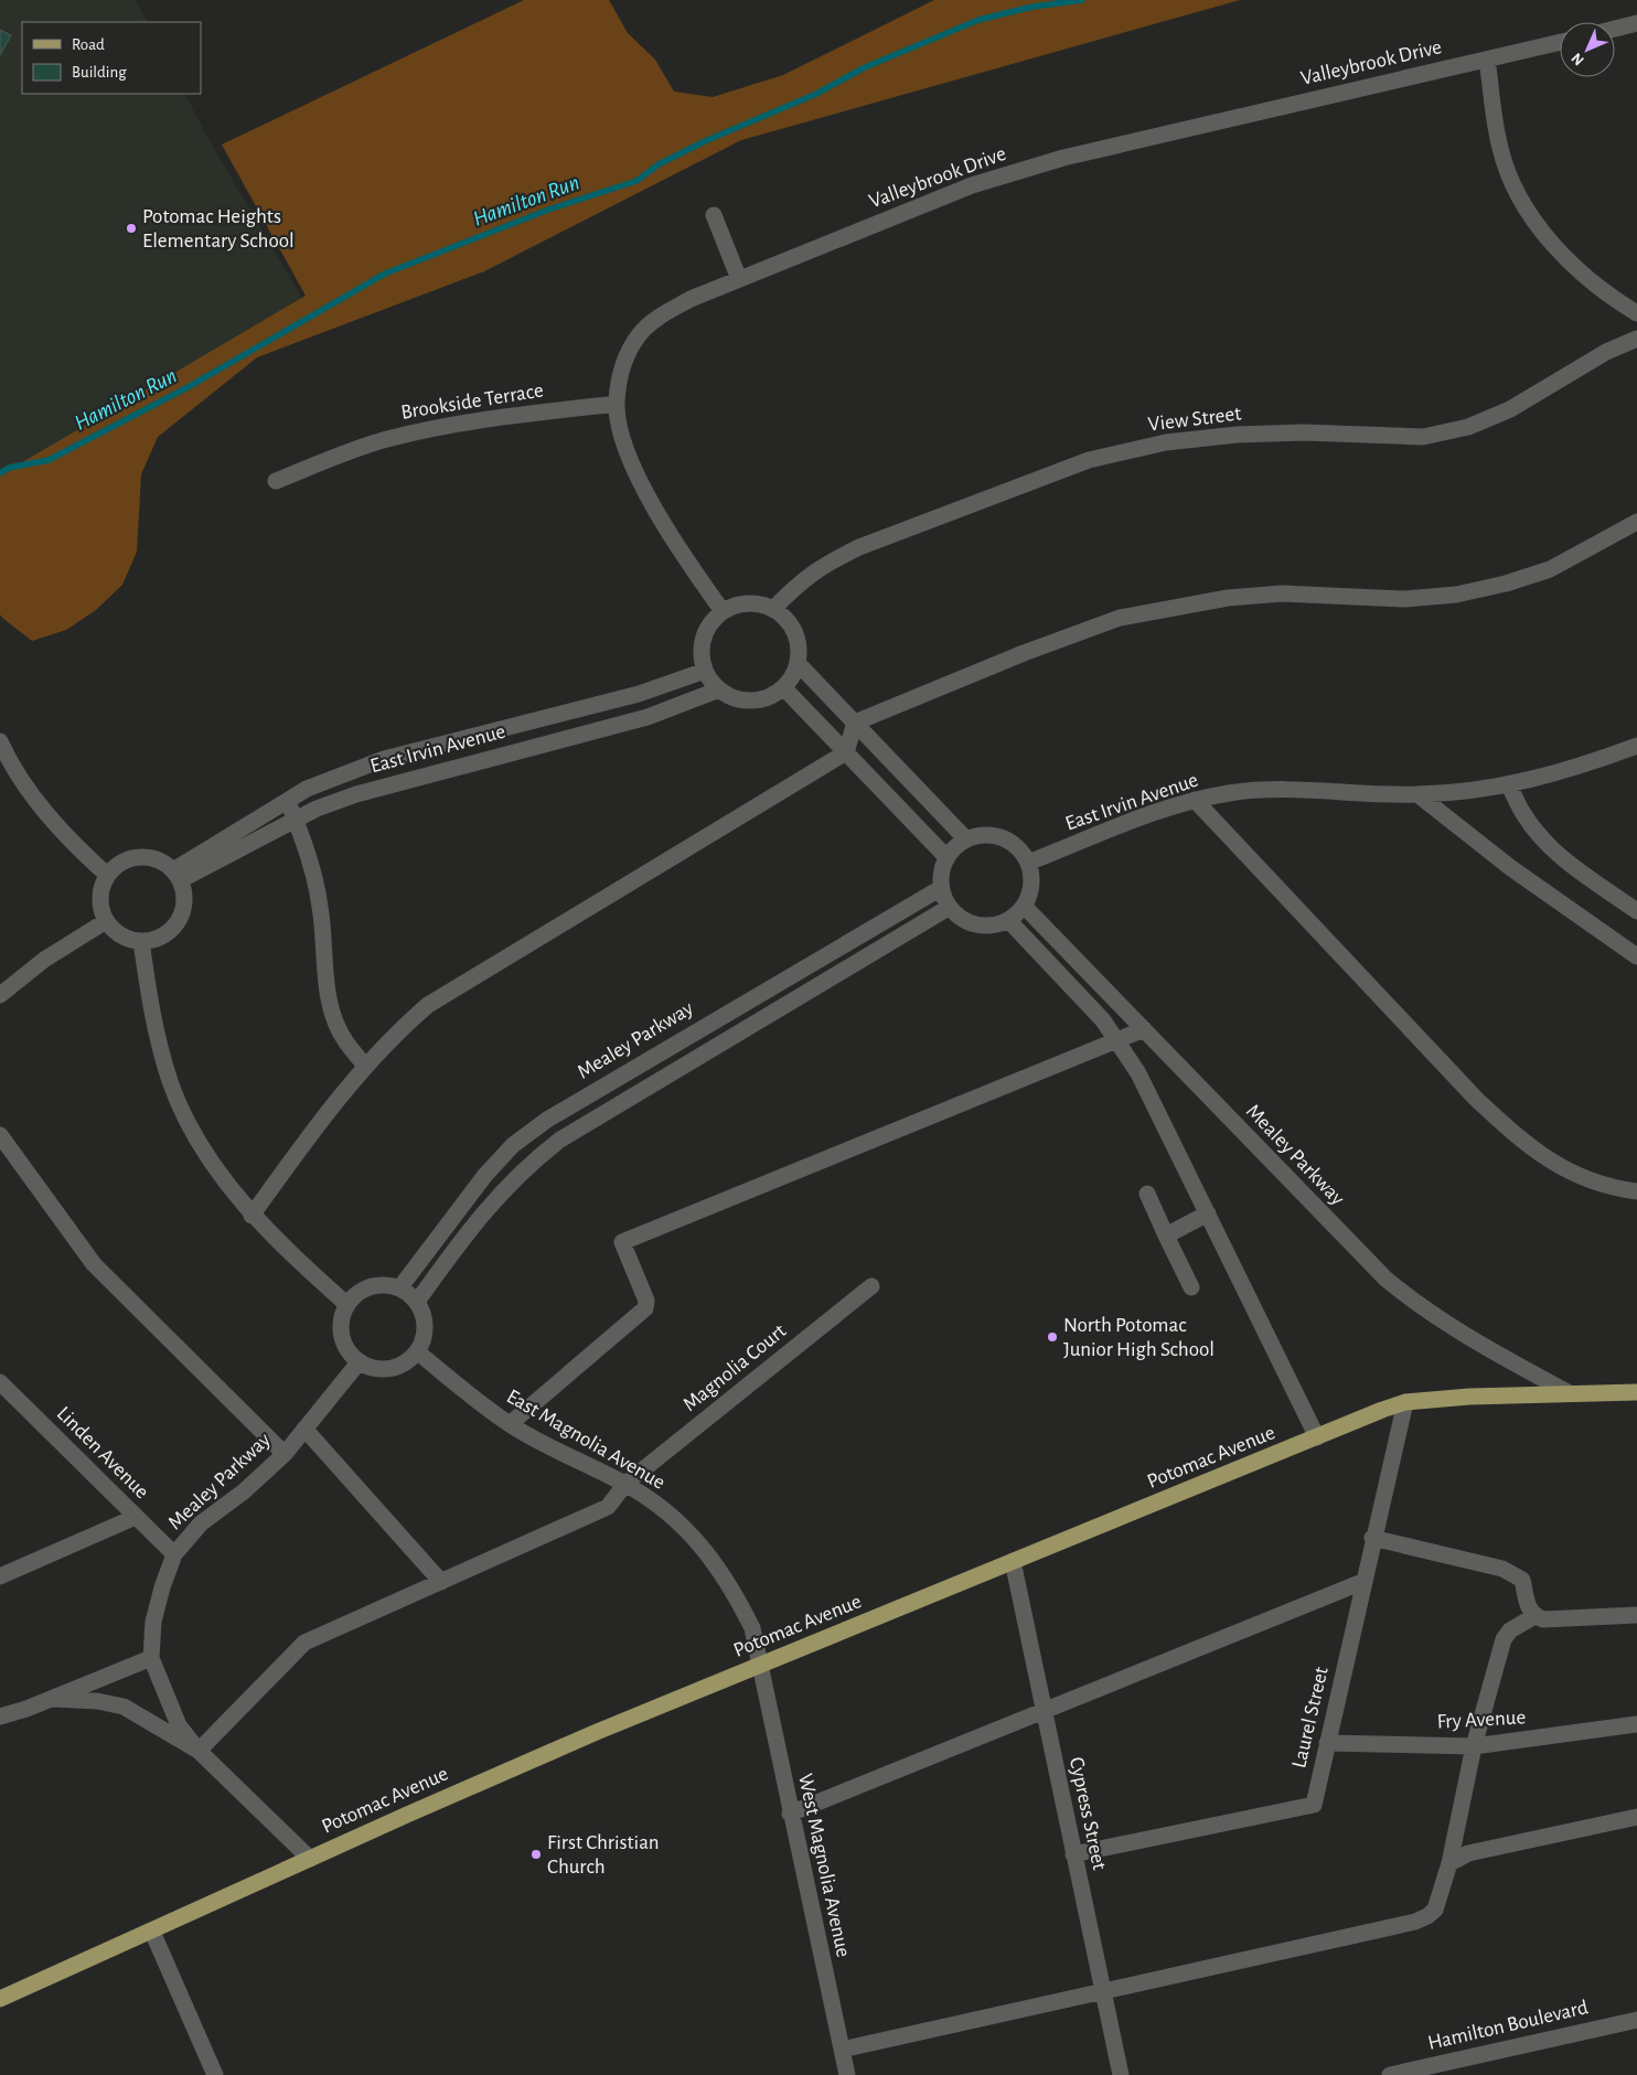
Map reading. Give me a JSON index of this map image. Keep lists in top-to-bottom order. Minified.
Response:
{"streets":{"main road":["Potomac Avenue"],"street":["Valleybrook Drive","Brookside Terrace","View Street","East Irvin Avenue","Mealey Parkway","Magnolia Court","East Magnolia Avenue","Linden Avenue","Laurel Street","Fry Avenue","Cypress Street","West Magnolia Avenue","Hamilton Boulevard"]},"crossings":[["Valleybrook Drive","Brookside Terrace"],["Valleybrook Drive","View Street"],["Valleybrook Drive","East Irvin Avenue"],["View Street","East Irvin Avenue"],["East Irvin Avenue","Mealey Parkway"],["Mealey Parkway","Magnolia Court"],["Mealey Parkway","East Magnolia Avenue"],["Mealey Parkway","Linden Avenue"],["Mealey Parkway","Potomac Avenue"],["Magnolia Court","East Magnolia Avenue"],["East Magnolia Avenue","Potomac Avenue"],["East Magnolia Avenue","West Magnolia Avenue"],["Potomac Avenue","Laurel Street"],["Potomac Avenue","Cypress Street"],["Potomac Avenue","West Magnolia Avenue"],["Laurel Street","Fry Avenue"],["Laurel Street","Cypress Street"]],"water":["Hamilton Run"],"places":["Potomac Heights Elementary School","North Potomac Junior High School","First Christian Church"],"legend":["Road","Building"],"north":"bottom left"}
